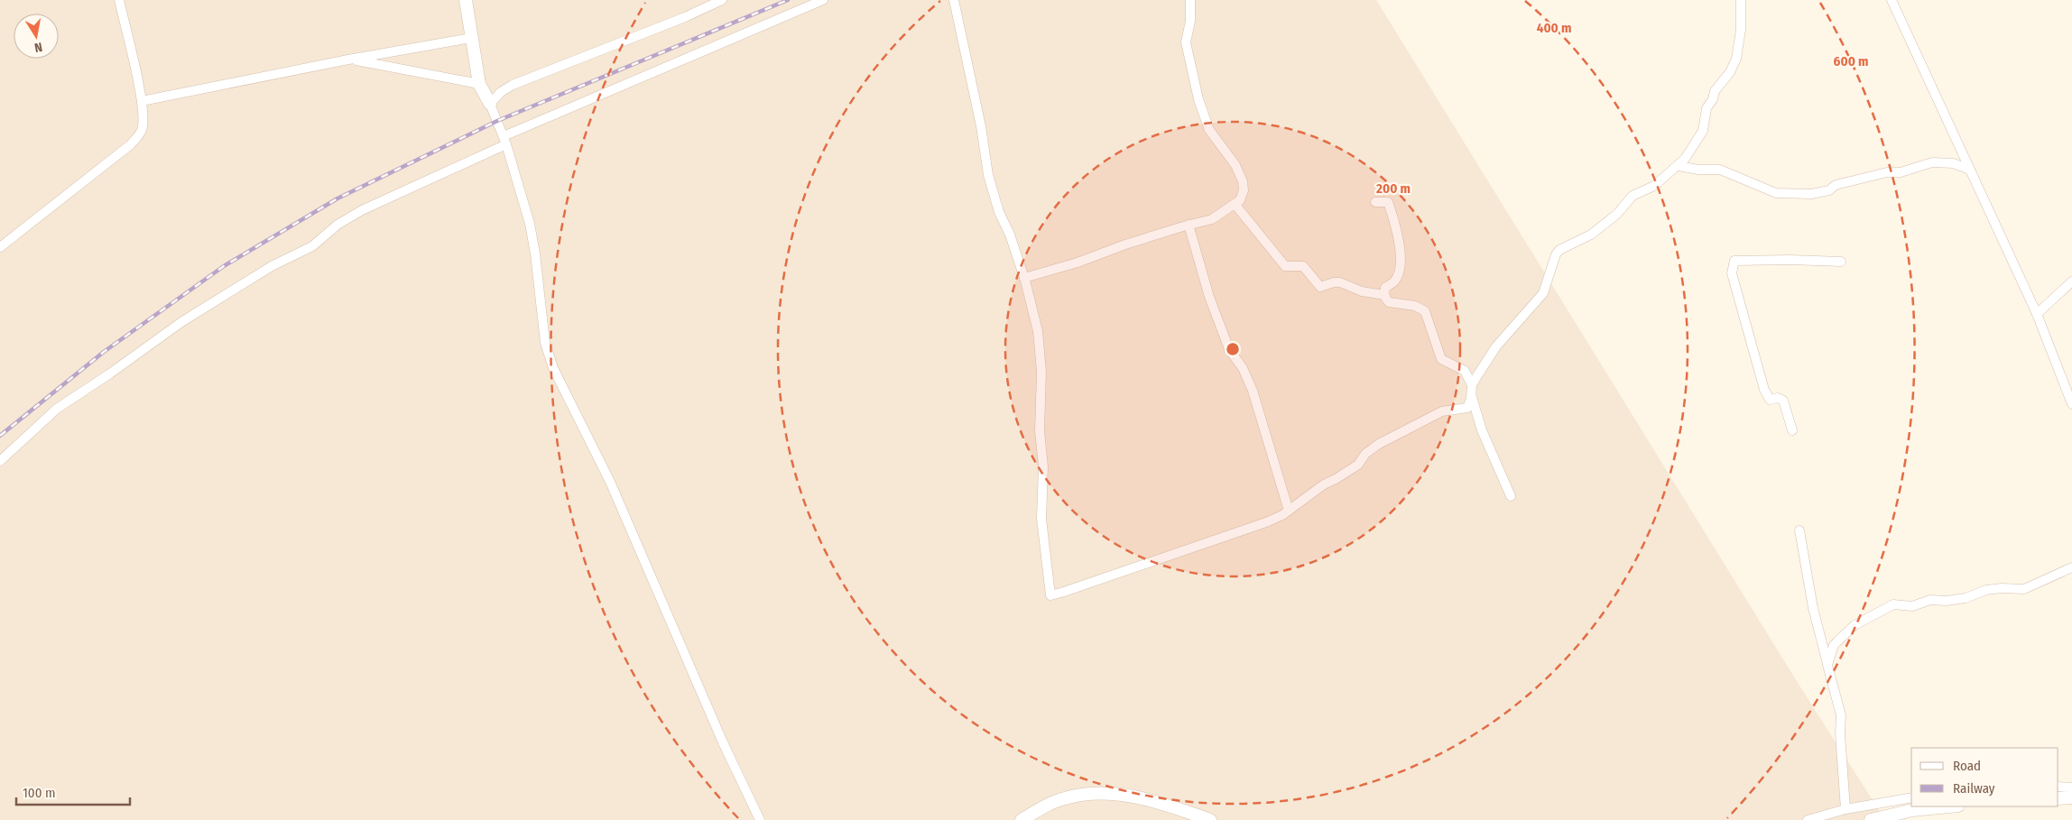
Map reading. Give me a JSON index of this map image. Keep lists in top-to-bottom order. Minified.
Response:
{"legend":["Road","Railway"],"scale_bar":"100 m","north":"bottom","rings":["400 m","600 m","200 m"]}
